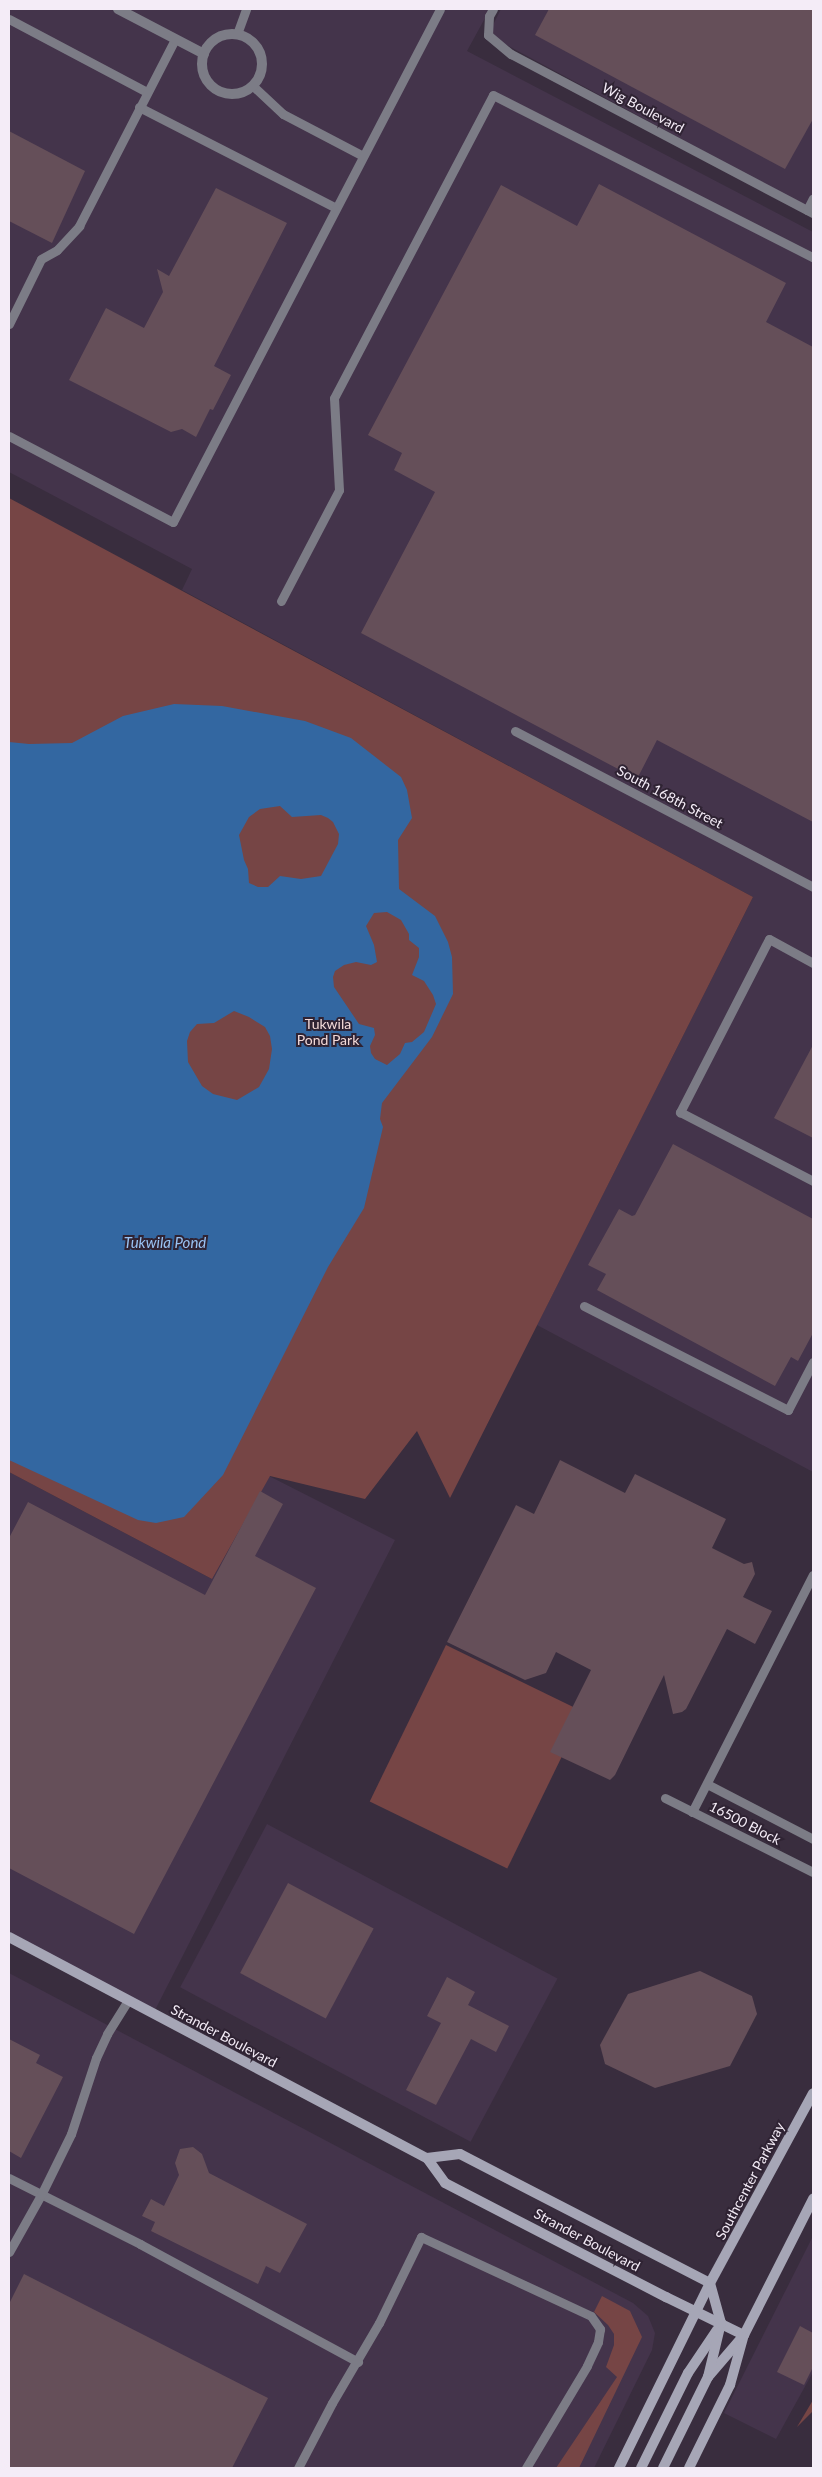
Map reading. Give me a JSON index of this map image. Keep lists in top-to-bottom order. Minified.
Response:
{"streets":{"main road":["Strander Boulevard","Southcenter Parkway"],"lane":["Wig Boulevard","South 168th Street","16500 Block"]},"crossings":[["Strander Boulevard","Southcenter Parkway"]],"water":["Tukwila Pond"],"parks":["Tukwila Pond Park"]}
